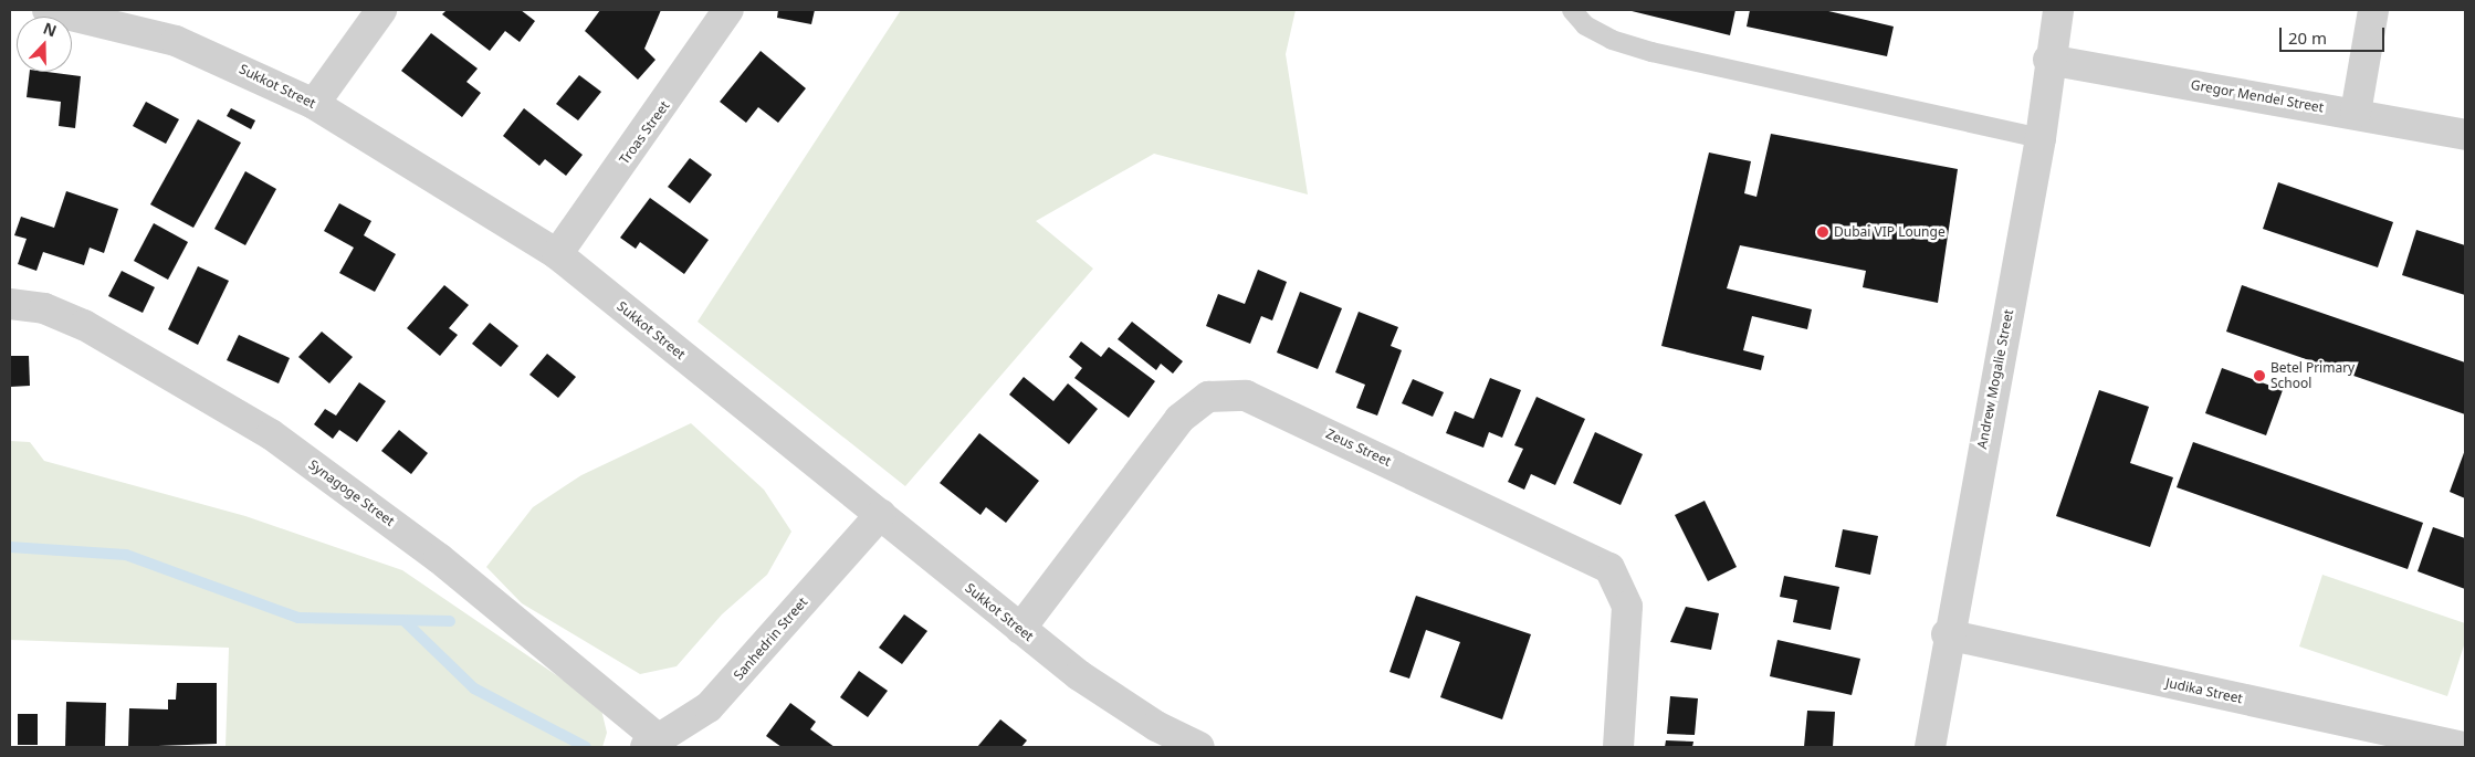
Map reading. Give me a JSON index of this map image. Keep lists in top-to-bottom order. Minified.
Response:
{"streets":{"street":["Sukkot Street","Gregor Mendel Street","Troas Street","Andrew Mogalie Street","Zeus Street","Synagoge Street","Sanhedrin Street","Judika Street"]},"crossings":[["Sukkot Street","Troas Street"],["Sukkot Street","Zeus Street"],["Sukkot Street","Sanhedrin Street"],["Gregor Mendel Street","Andrew Mogalie Street"],["Andrew Mogalie Street","Judika Street"],["Synagoge Street","Sanhedrin Street"]],"places":["Dubai VIP Lounge","Betel Primary School"],"scale_bar":"20 m","north":"top"}
